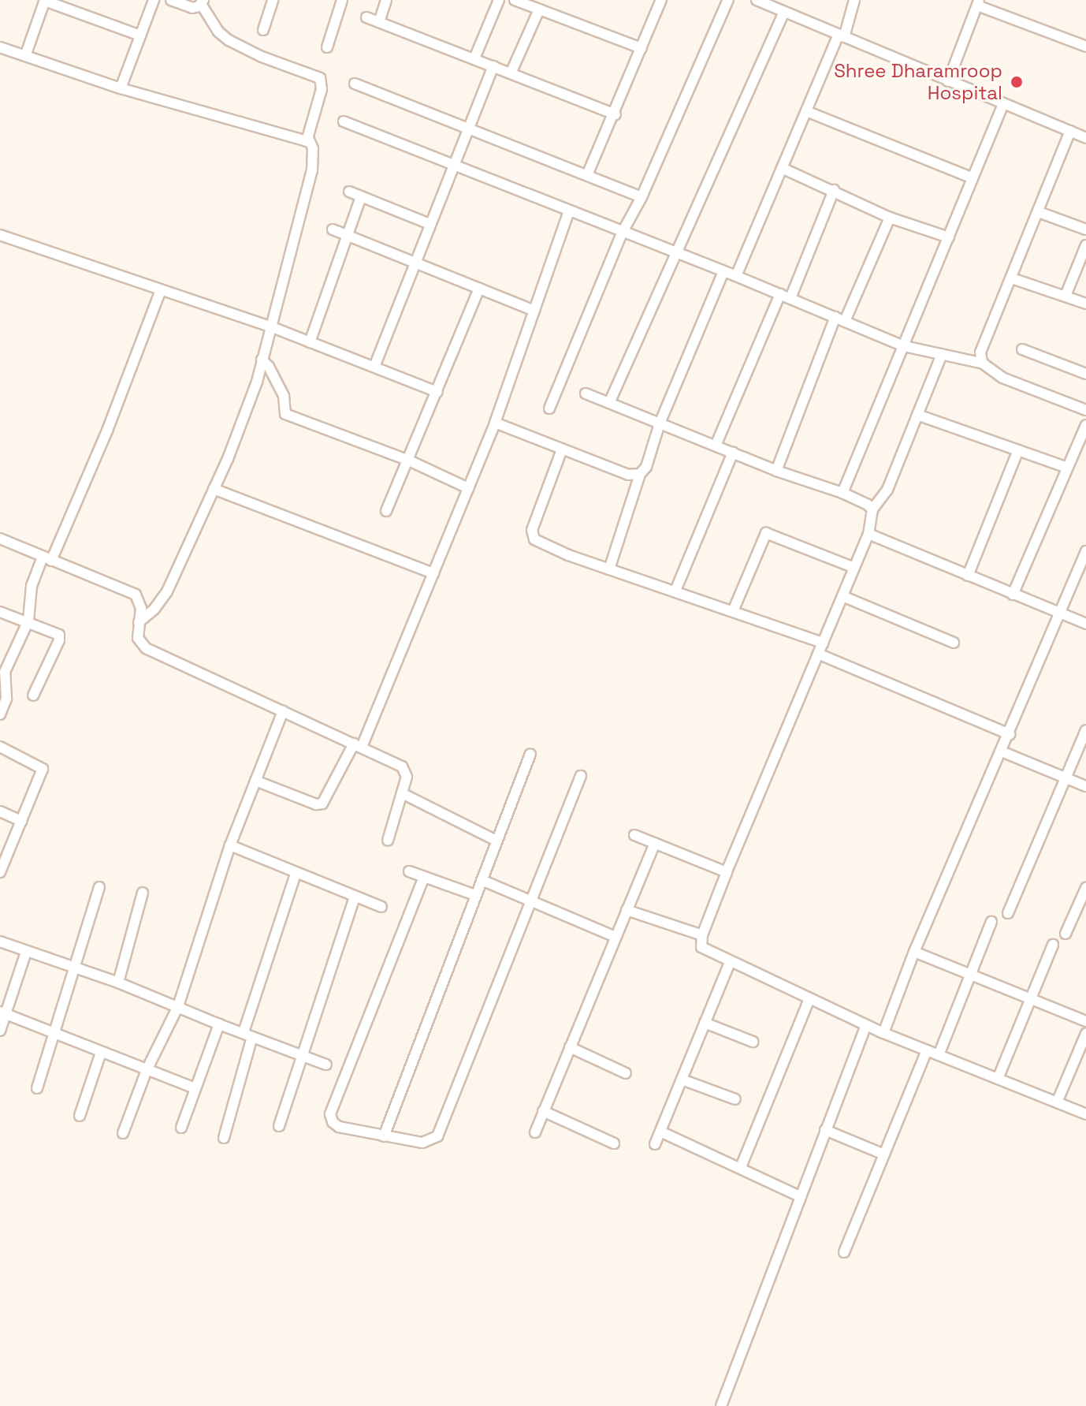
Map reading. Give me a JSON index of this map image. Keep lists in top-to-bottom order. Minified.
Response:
{"places":["Shree Dharamroop Hospital"]}
